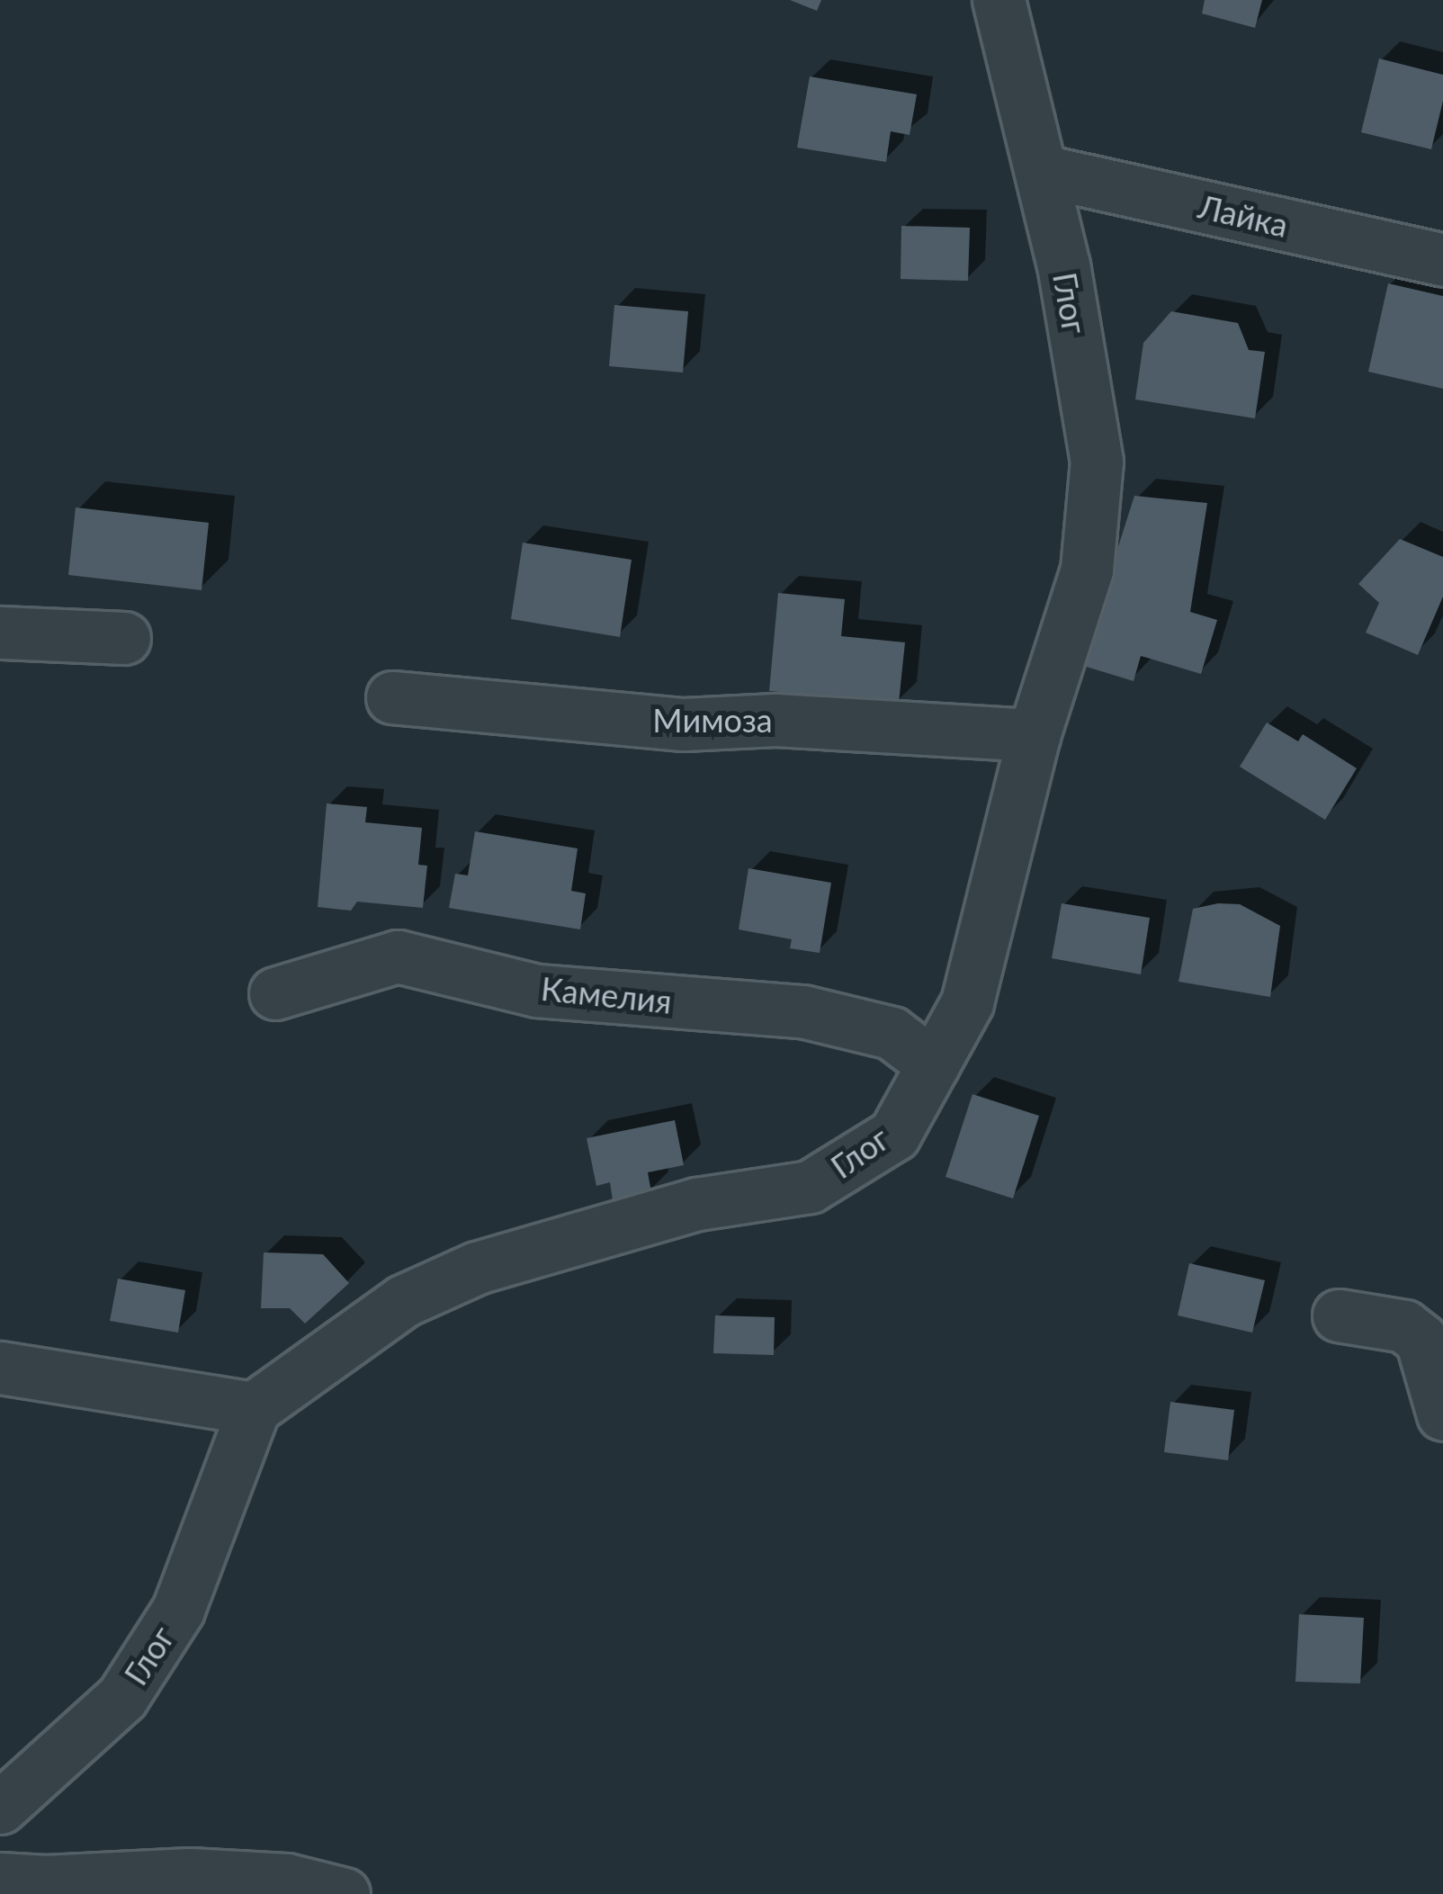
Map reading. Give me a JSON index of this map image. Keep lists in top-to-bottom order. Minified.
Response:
{"streets":{"street":["Лайка","Глог","Мимоза","Камелия"]},"crossings":[["Лайка","Глог"],["Глог","Мимоза"],["Глог","Камелия"]]}
